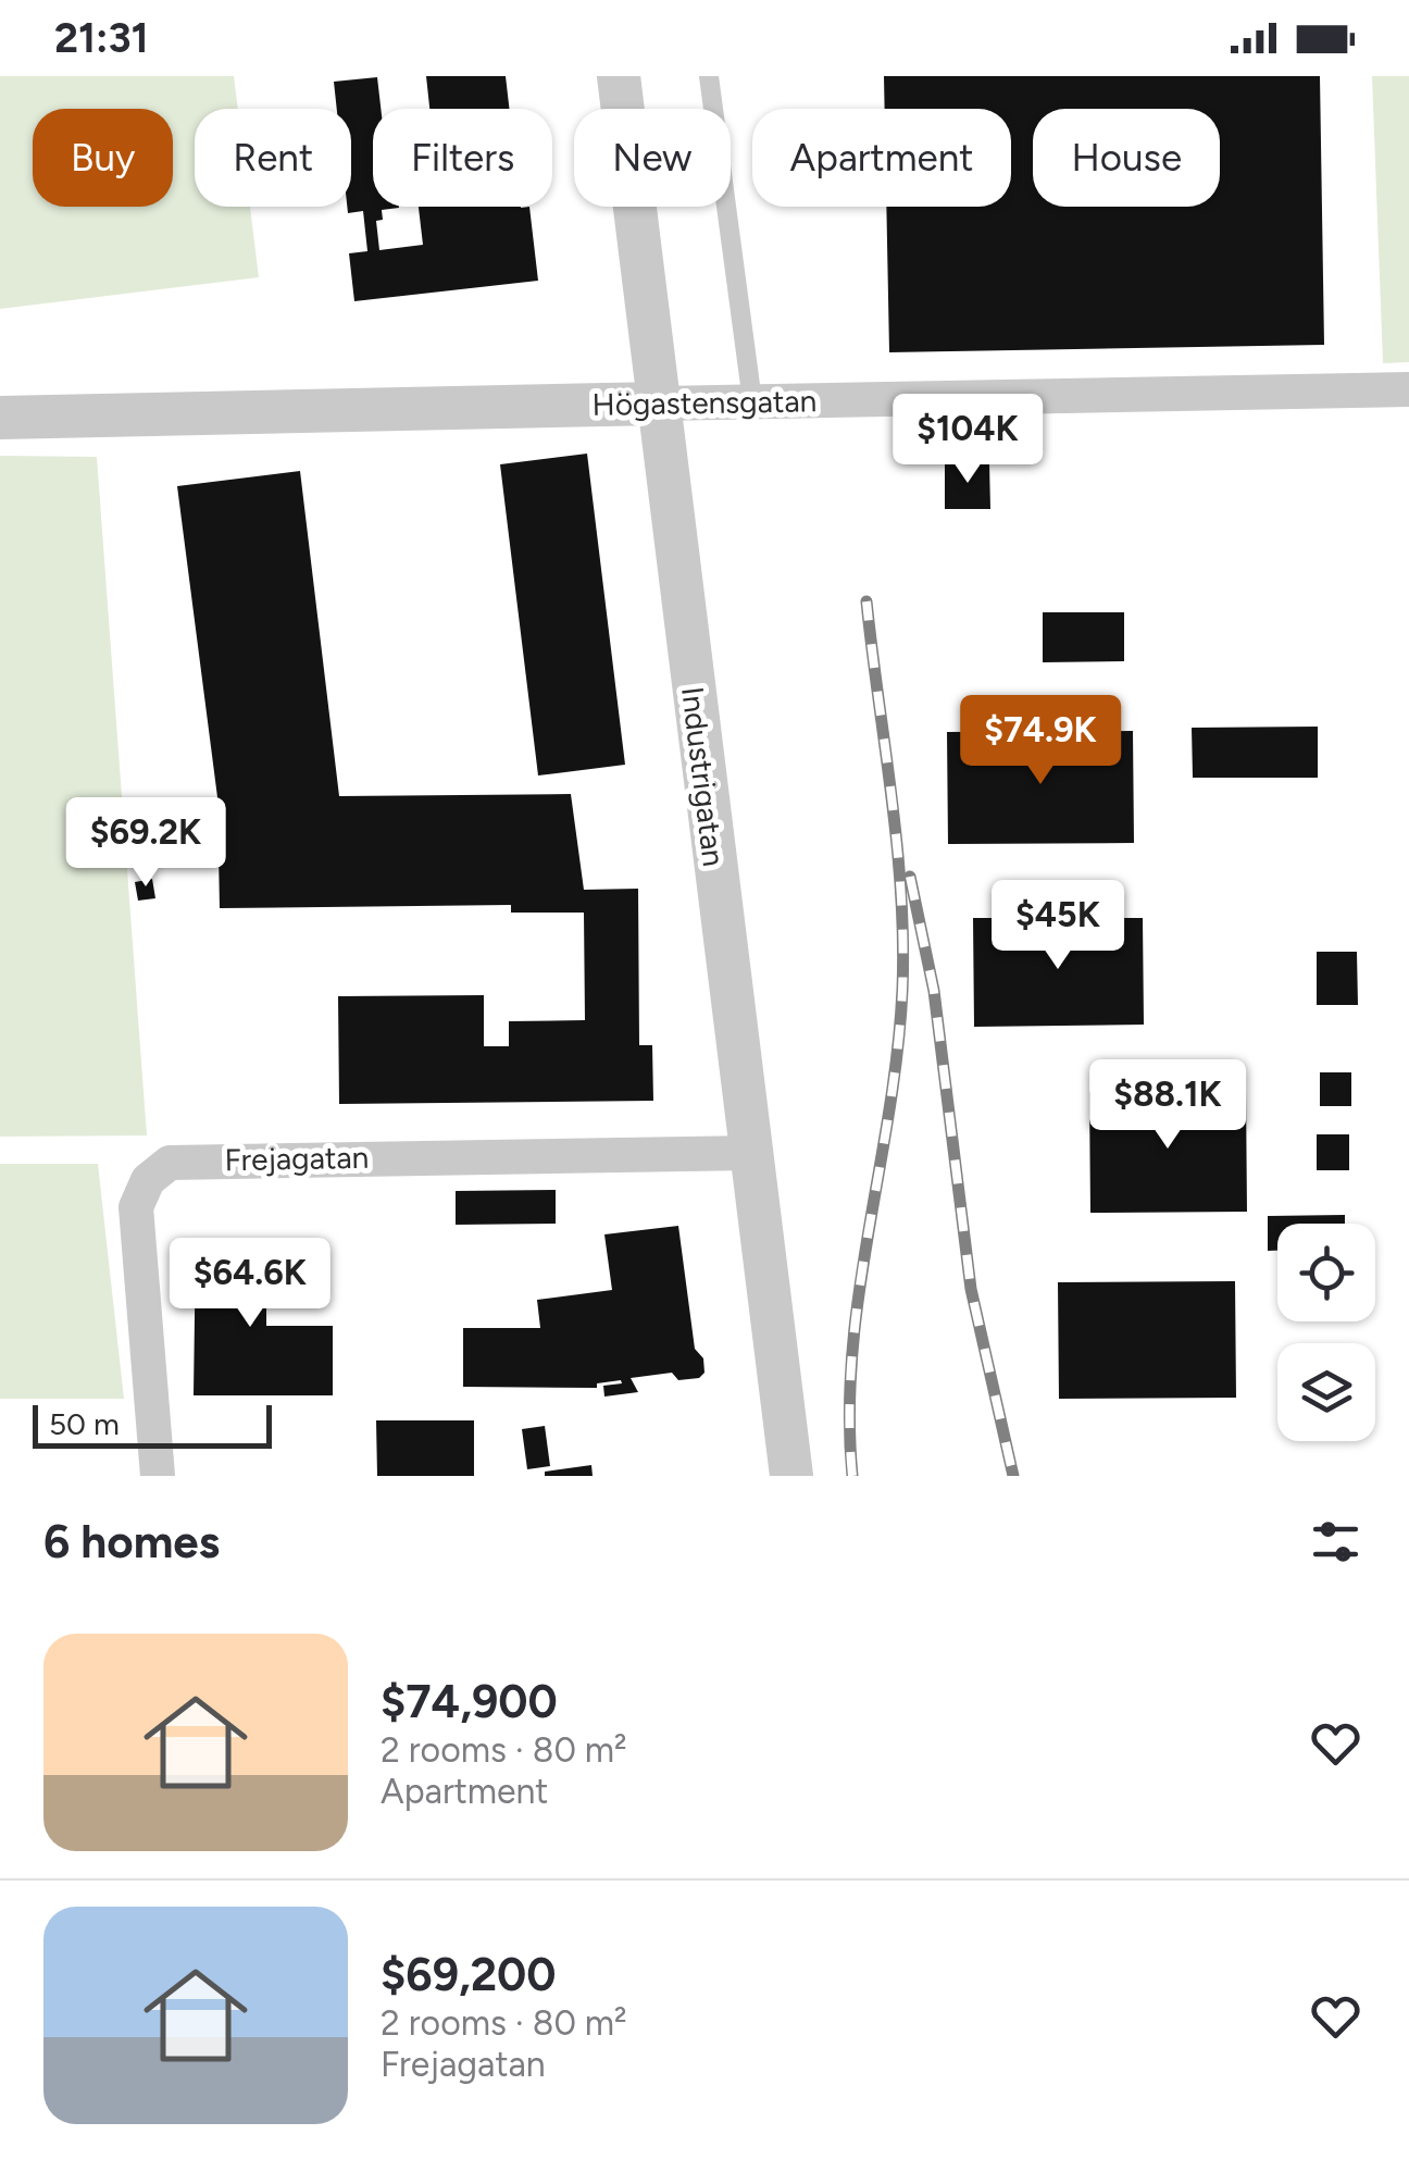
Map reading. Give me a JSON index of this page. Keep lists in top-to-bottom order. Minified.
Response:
{"streets":{"street":["Högastensgatan","Industrigatan","Frejagatan"]},"crossings":[["Högastensgatan","Industrigatan"],["Industrigatan","Frejagatan"]],"scale_bar":"50 m","page":{"status":"21:31","chip":["Buy","Rent","Filters","New","Apartment","House"],"price":["$104K","$74.9K","$69.2K","$45K","$88.1K","$64.6K"],"scale":"50 m","heading":"6 homes","list":[{"name":"$74,900","note":"2 rooms · 80 m² · Apartment"},{"name":"$69,200","note":"2 rooms · 80 m² · Frejagatan"}]}}
